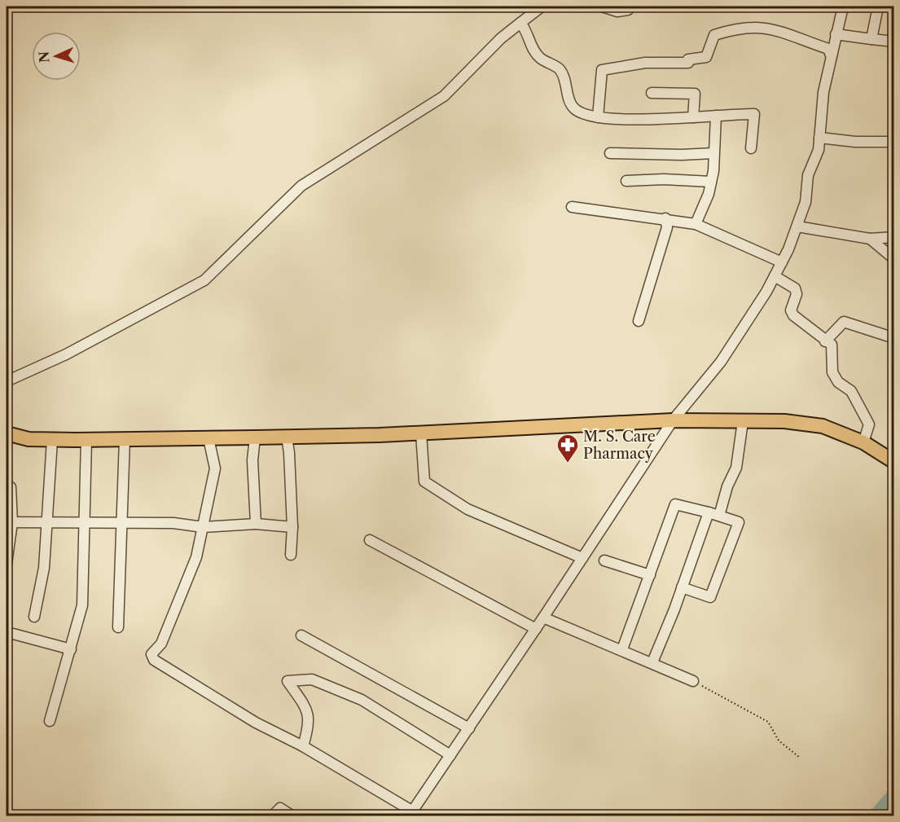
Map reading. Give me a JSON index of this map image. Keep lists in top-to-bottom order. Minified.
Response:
{"places":{"pharmacy":["M. S. Care Pharmacy"]},"north":"left"}
